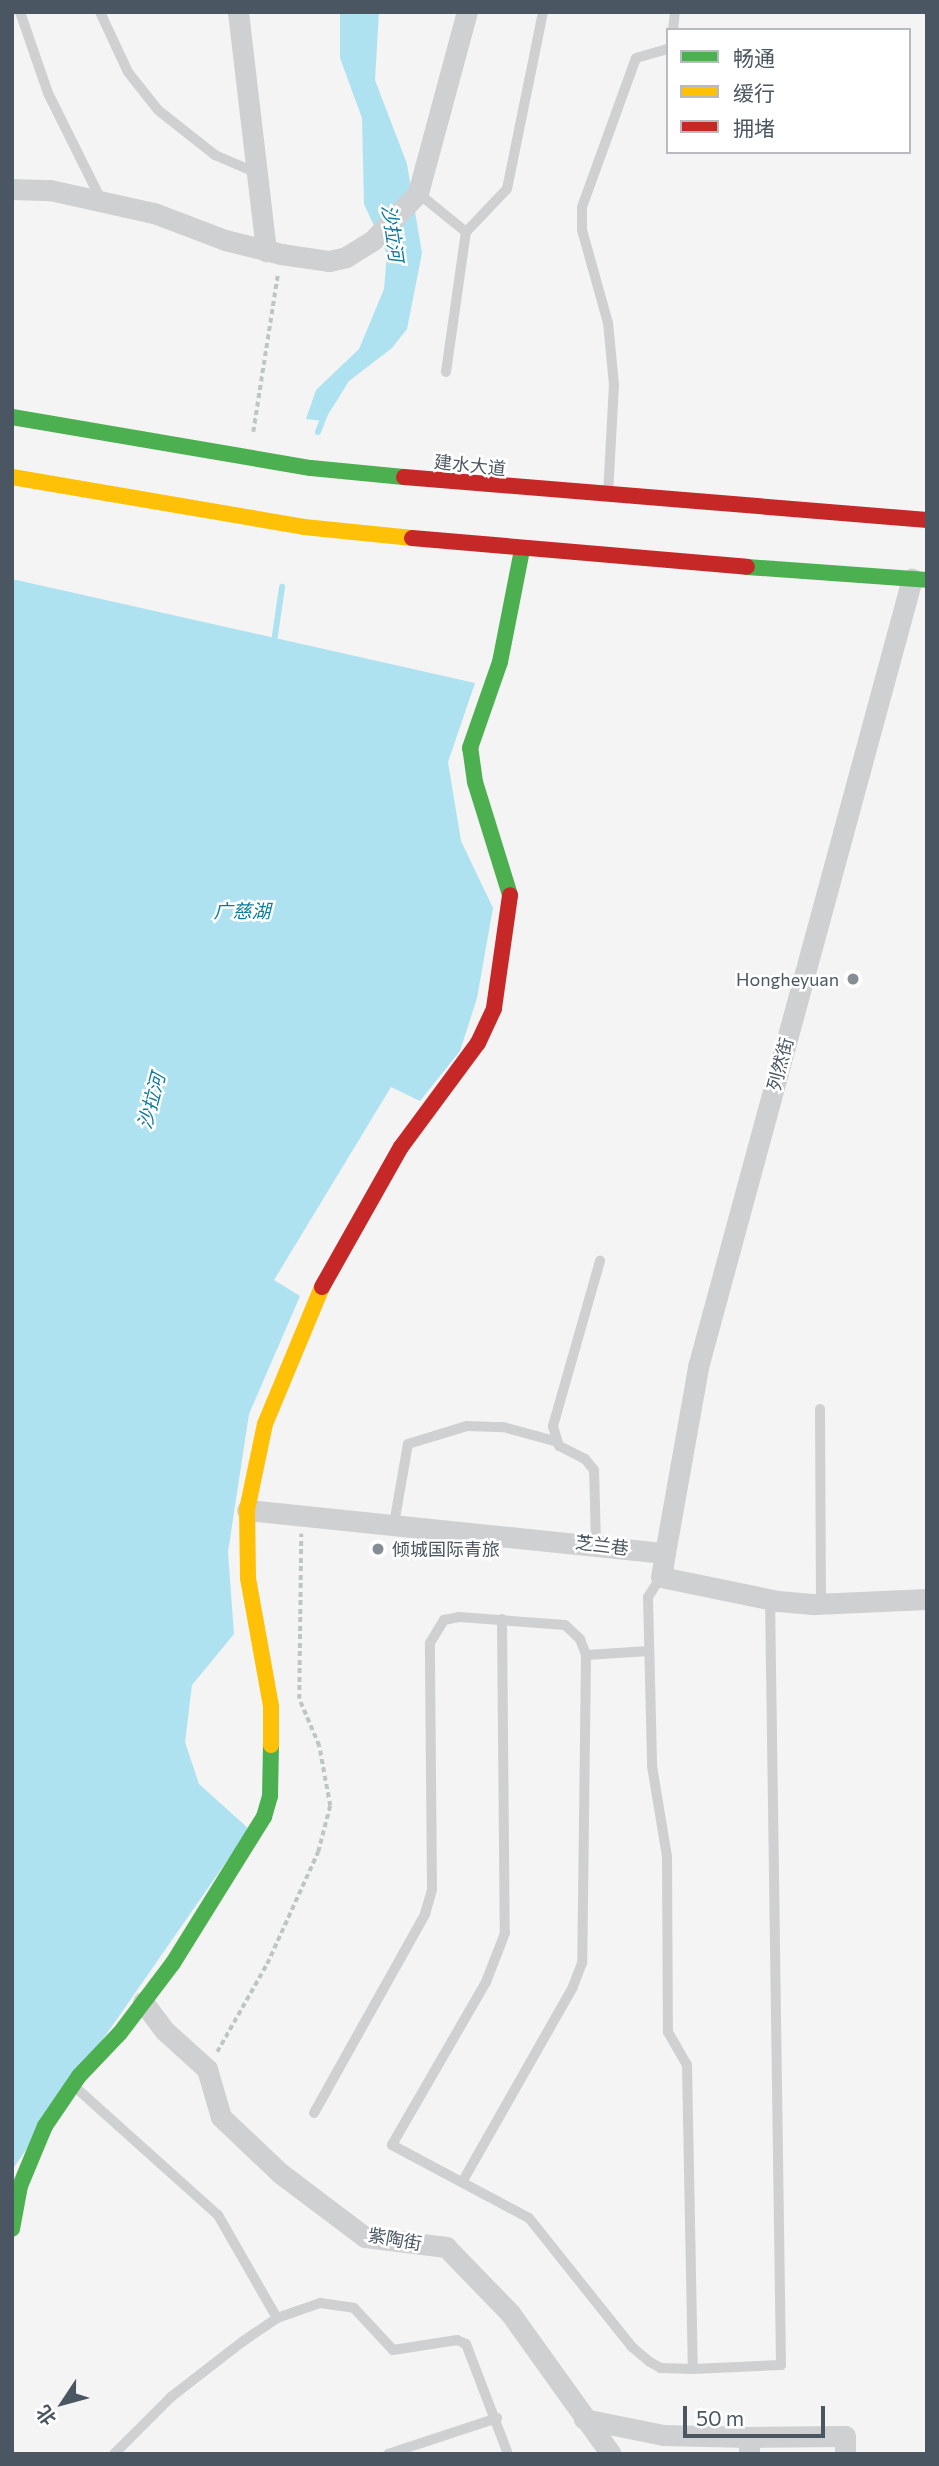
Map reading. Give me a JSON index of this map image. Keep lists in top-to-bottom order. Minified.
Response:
{"streets":{"street":["建水大道","列然街","芝兰巷","紫陶街"]},"crossings":[["列然街","芝兰巷"]],"water":["沙拉河","广慈湖"],"places":["Hongheyuan","倾城国际青旅"],"legend":["畅通","缓行","拥堵"],"scale_bar":"50 m","north":"bottom left"}
